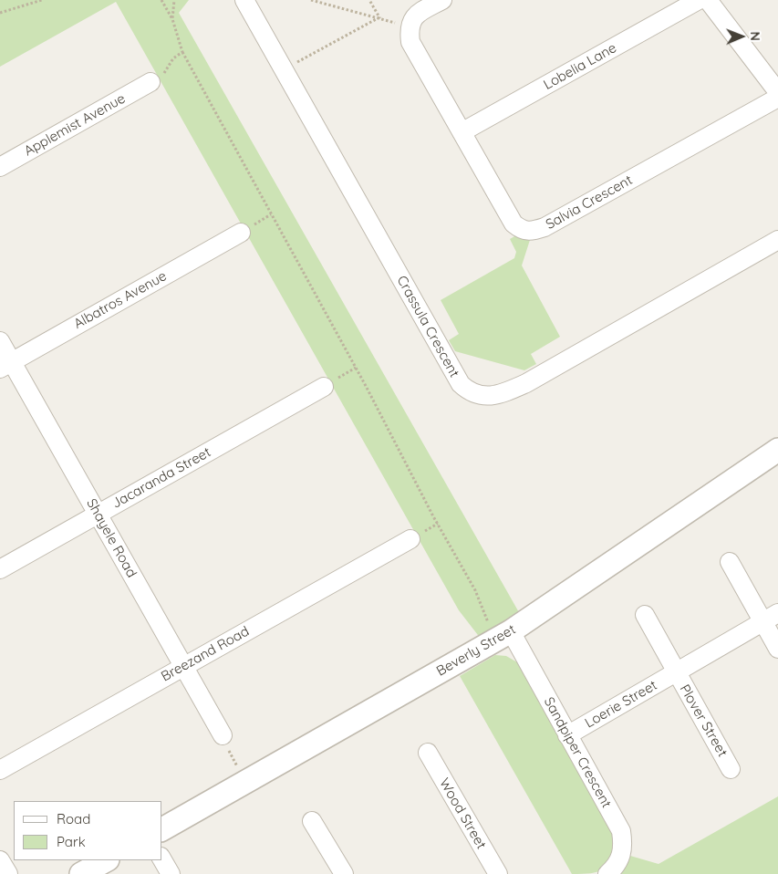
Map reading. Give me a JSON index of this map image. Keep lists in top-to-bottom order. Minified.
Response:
{"streets":{"street":["Lobelia Lane","Applemist Avenue","Salvia Crescent","Albatros Avenue","Crassula Crescent","Jacaranda Street","Shayele Road","Beverly Street","Breezand Road","Loerie Street","Plover Street","Sandpiper Crescent","Wood Street"]},"crossings":[["Lobelia Lane","Salvia Crescent"],["Albatros Avenue","Shayele Road"],["Jacaranda Street","Shayele Road"],["Shayele Road","Breezand Road"],["Beverly Street","Sandpiper Crescent"],["Loerie Street","Plover Street"],["Loerie Street","Sandpiper Crescent"]],"legend":["Road","Park"],"north":"right"}
